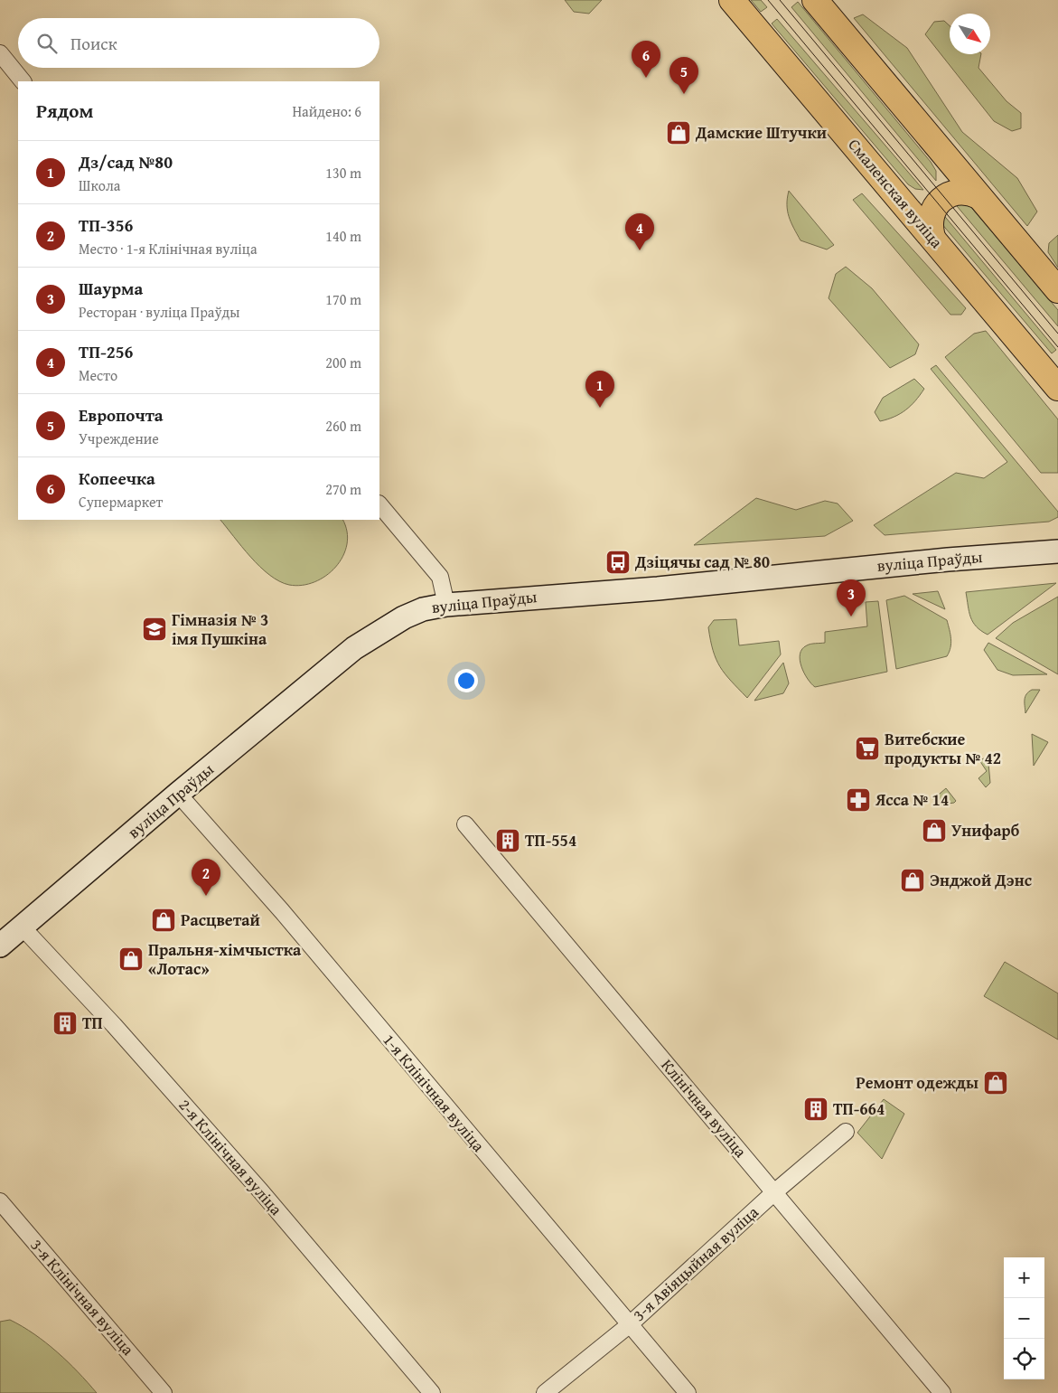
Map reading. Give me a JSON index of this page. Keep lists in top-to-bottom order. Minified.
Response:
{"streets":{"main road":["Смаленская вуліца","вуліца Праўды"],"street":["1-я Клінічная вуліца","Клінічная вуліца","2-я Клінічная вуліца","3-я Авіяцыйная вуліца","3-я Клінічная вуліца"]},"crossings":[["вуліца Праўды","1-я Клінічная вуліца"],["вуліца Праўды","2-я Клінічная вуліца"],["1-я Клінічная вуліца","3-я Авіяцыйная вуліца"],["Клінічная вуліца","3-я Авіяцыйная вуліца"]],"places":{"shop":["Дамские Штучки","Унифарб","Энджой Дэнс","Расцветай","Пральня-хімчыстка «Лотас»","Ремонт одежды"],"bus stop":["Дзіцячы сад № 80"],"school or university":["Гімназія № 3 імя Пушкіна"],"supermarket":["Витебские продукты № 42"],"pharmacy":["Ясса № 14"],"building":["ТП-554","ТП","ТП-664"]},"north":"bottom right","page":{"search":"Поиск","pins":["6","5","4","1","3","2"],"heading":["Рядом","Найдено: 6"],"list":[{"mark":"1","name":"Дз/сад №80","note":"Школа","value":"130 m"},{"mark":"2","name":"ТП-356","note":"Место · 1-я Клінічная вуліца","value":"140 m"},{"mark":"3","name":"Шаурма","note":"Ресторан · вуліца Праўды","value":"170 m"},{"mark":"4","name":"ТП-256","note":"Место","value":"200 m"},{"mark":"5","name":"Европочта","note":"Учреждение","value":"260 m"},{"mark":"6","name":"Копеечка","note":"Супермаркет","value":"270 m"}],"map_buttons":["+","−"]}}
